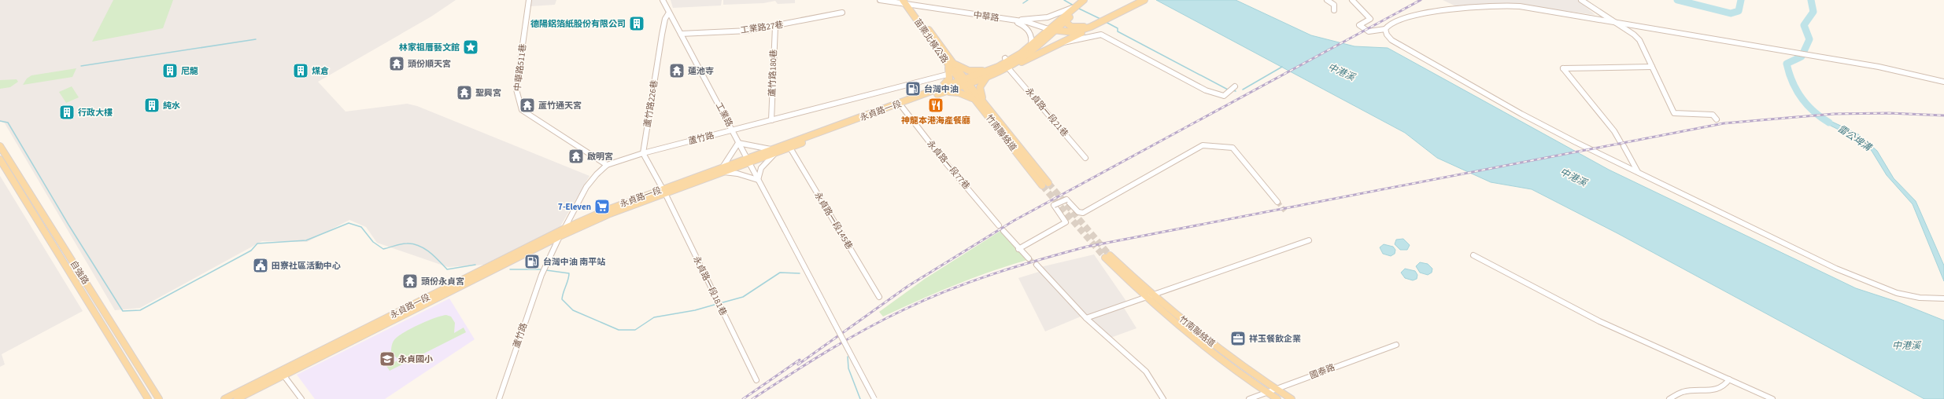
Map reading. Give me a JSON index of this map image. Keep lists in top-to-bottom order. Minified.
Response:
{"streets":{"main road":["中華路","苗栗北橫公路","永貞路一段","竹南聯絡道","自強路"],"street":["工業路27巷","中華路511巷","蘆竹路180巷","蘆竹路226巷","永貞路一段21巷","工業路","蘆竹路","永貞路一段77巷","永貞路一段145巷","永貞路一段181巷","國泰路"]},"crossings":[["中華路","苗栗北橫公路"],["中華路","永貞路一段"],["工業路27巷","蘆竹路180巷"],["工業路27巷","工業路"],["苗栗北橫公路","永貞路一段"],["苗栗北橫公路","竹南聯絡道"],["中華路511巷","蘆竹路"],["蘆竹路180巷","蘆竹路"],["蘆竹路226巷","工業路"],["蘆竹路226巷","蘆竹路"],["永貞路一段","永貞路一段21巷"],["永貞路一段","工業路"],["永貞路一段","竹南聯絡道"],["永貞路一段","蘆竹路"],["永貞路一段","永貞路一段77巷"],["永貞路一段","永貞路一段145巷"],["永貞路一段","永貞路一段181巷"],["工業路","蘆竹路"],["竹南聯絡道","國泰路"]],"water":["中港溪","雷公埤溝"],"places":{"building":["德陽鋁箔紙股份有限公司","尼龍","煤倉","純水","行政大樓"],"place":["林家祖厝藝文館"],"temple":["頭份順天宮","蓮池寺","聖興宮","蘆竹通天宮","啟明宮","頭份永貞宮"],"fuel station":["台灣中油","台灣中油 南平站"],"restaurant":["神龍本港海產餐廳"],"supermarket":["7-Eleven"],"public building":["田寮社區活動中心"],"office":["祥玉餐飲企業"],"school or university":["永貞國小"]}}
